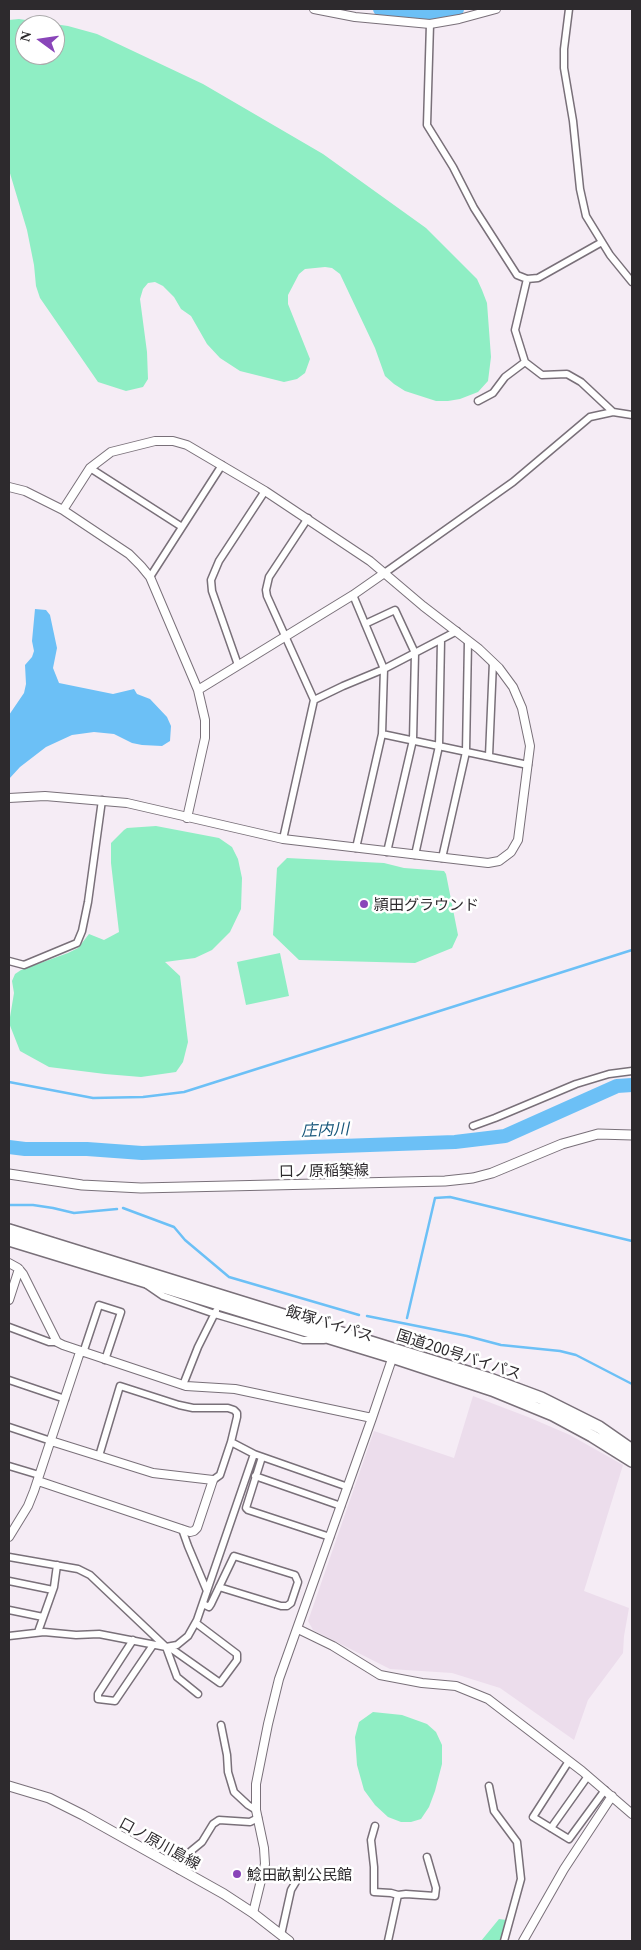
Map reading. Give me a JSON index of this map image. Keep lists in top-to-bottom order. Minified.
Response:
{"streets":{"highway":["飯塚バイパス","国道200号バイパス"],"main road":["口ノ原稲築線","口ノ原川島線"]},"crossings":[["飯塚バイパス","国道200号バイパス"]],"water":["庄内川"],"places":["頴田グラウンド","鯰田畝割公民館"],"north":"left"}
